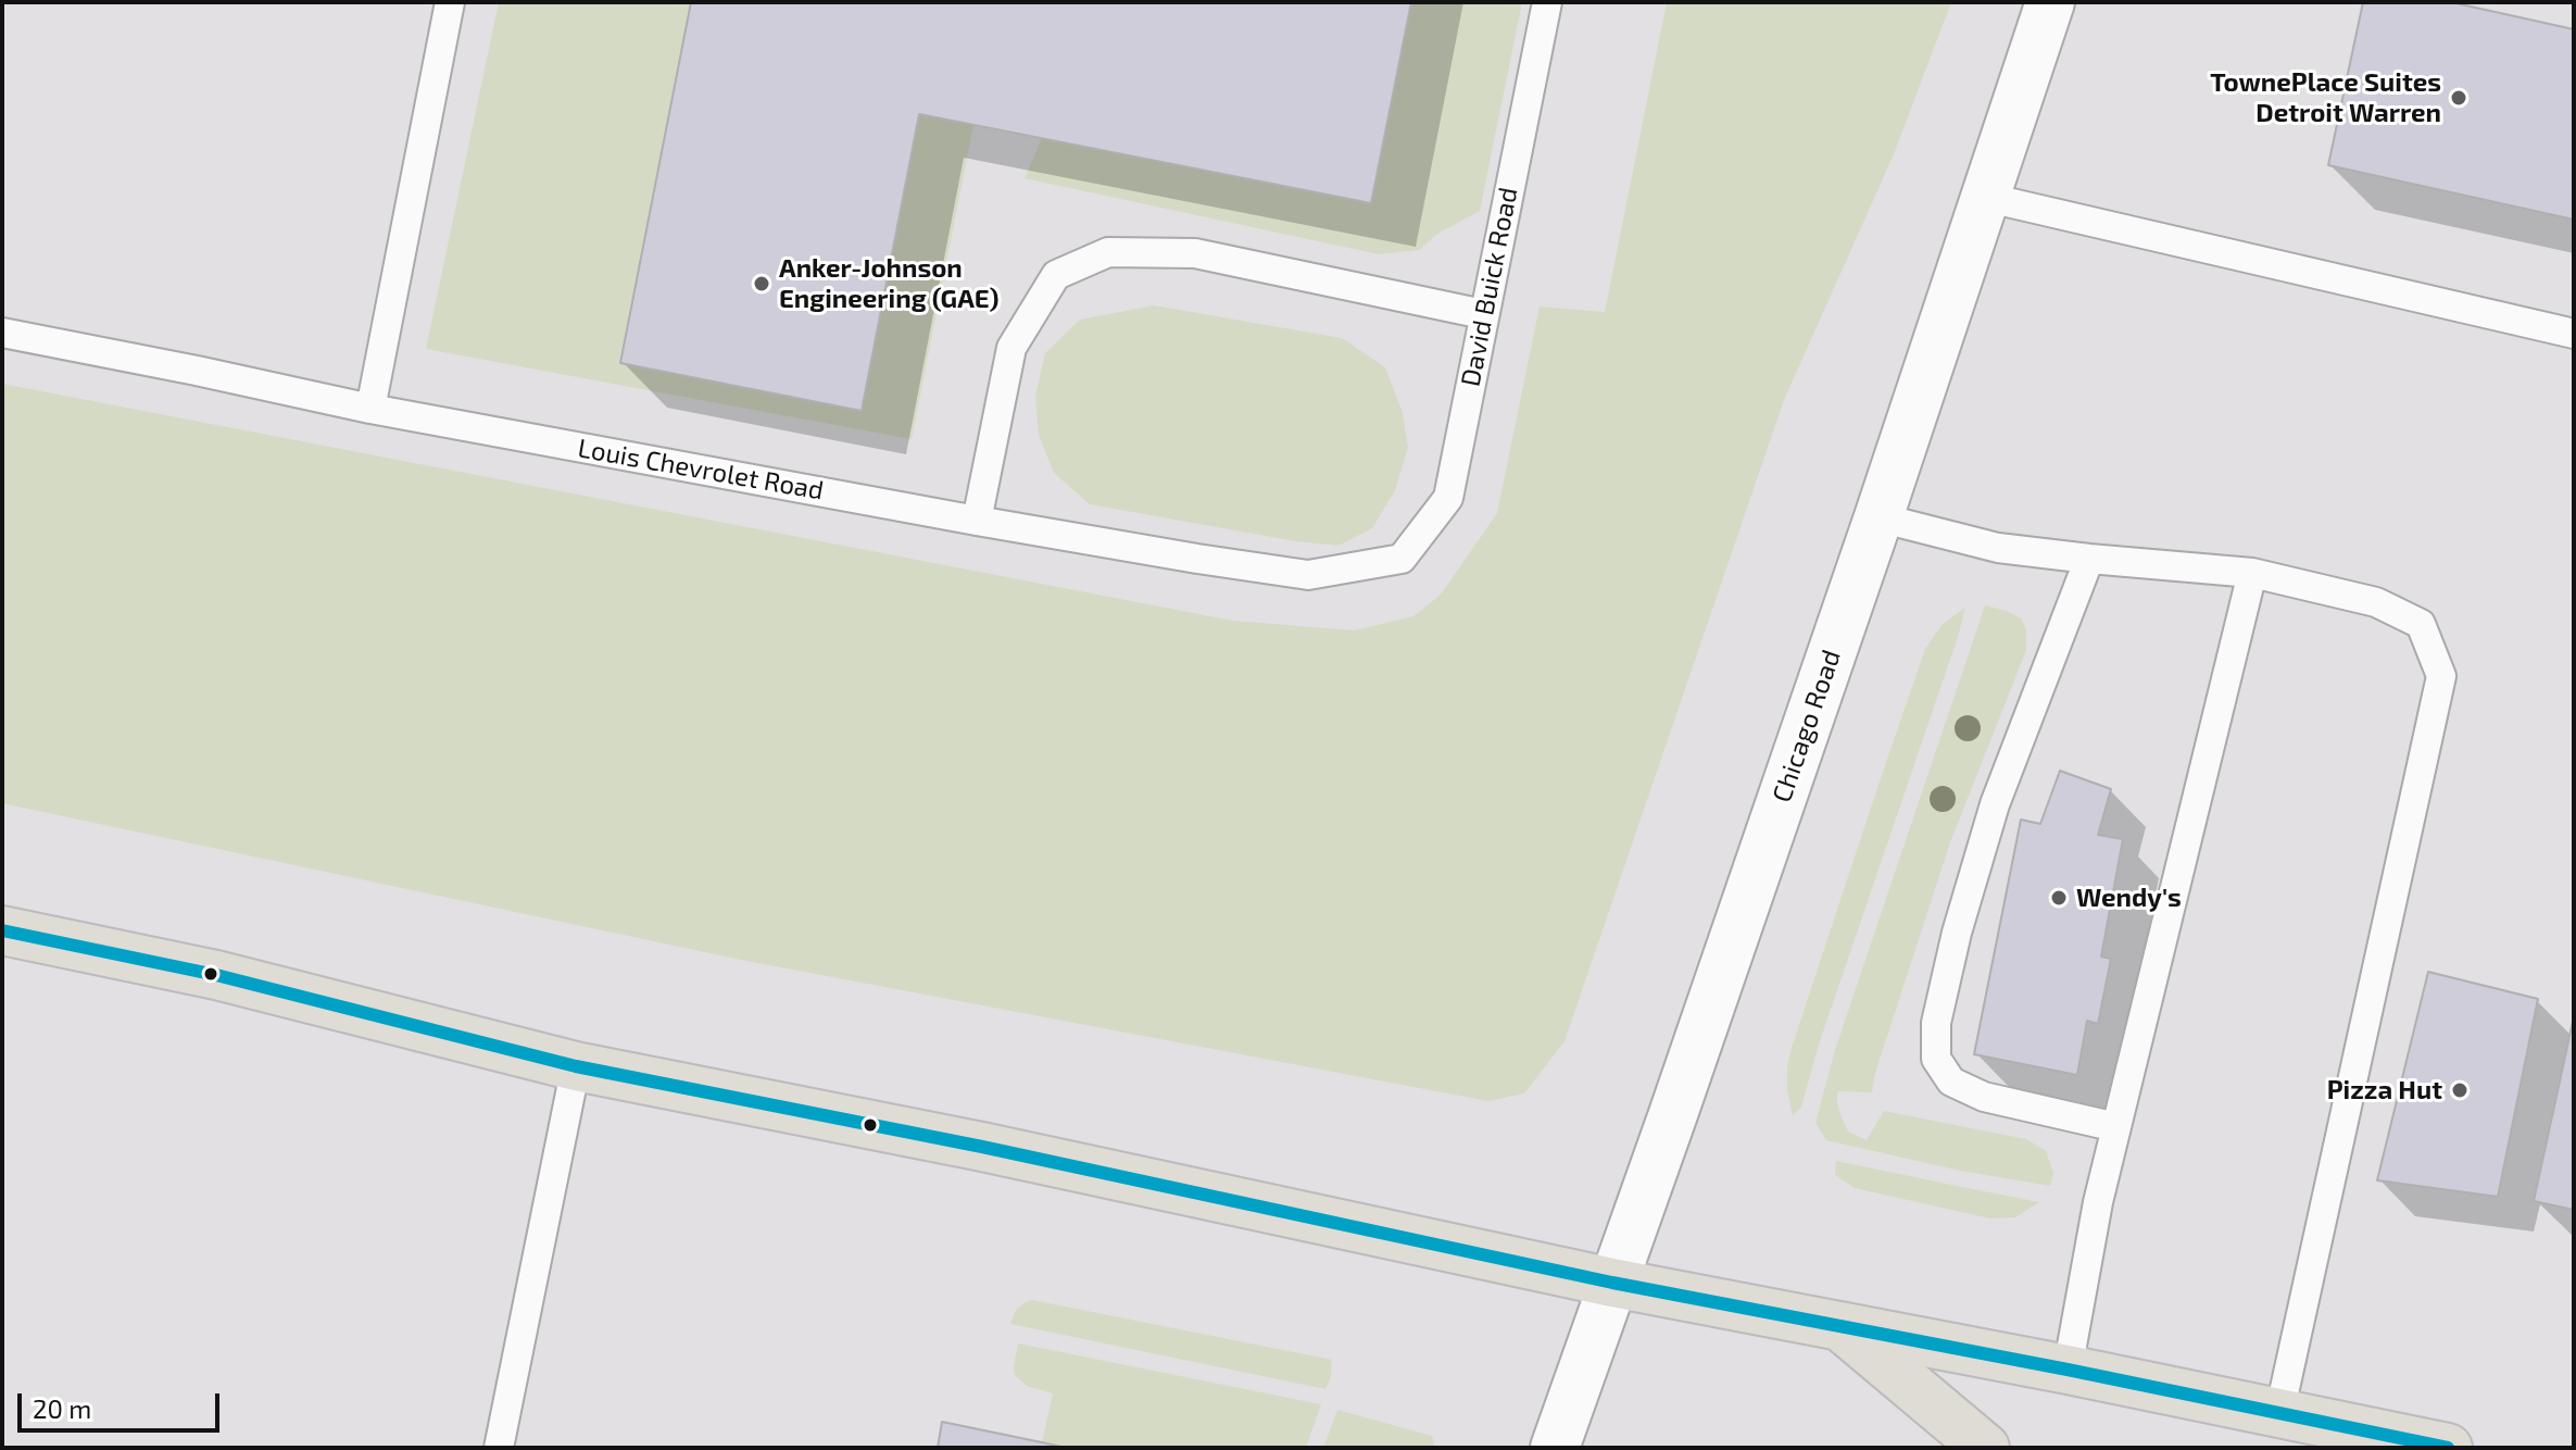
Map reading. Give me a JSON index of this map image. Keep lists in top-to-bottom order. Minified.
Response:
{"streets":{"main road":["Chicago Road"],"lane":["David Buick Road","Louis Chevrolet Road"]},"crossings":[["David Buick Road","Louis Chevrolet Road"]],"places":["TownePlace Suites Detroit Warren","Anker-Johnson Engineering (GAE)","Wendy's","Pizza Hut"],"scale_bar":"20 m"}
